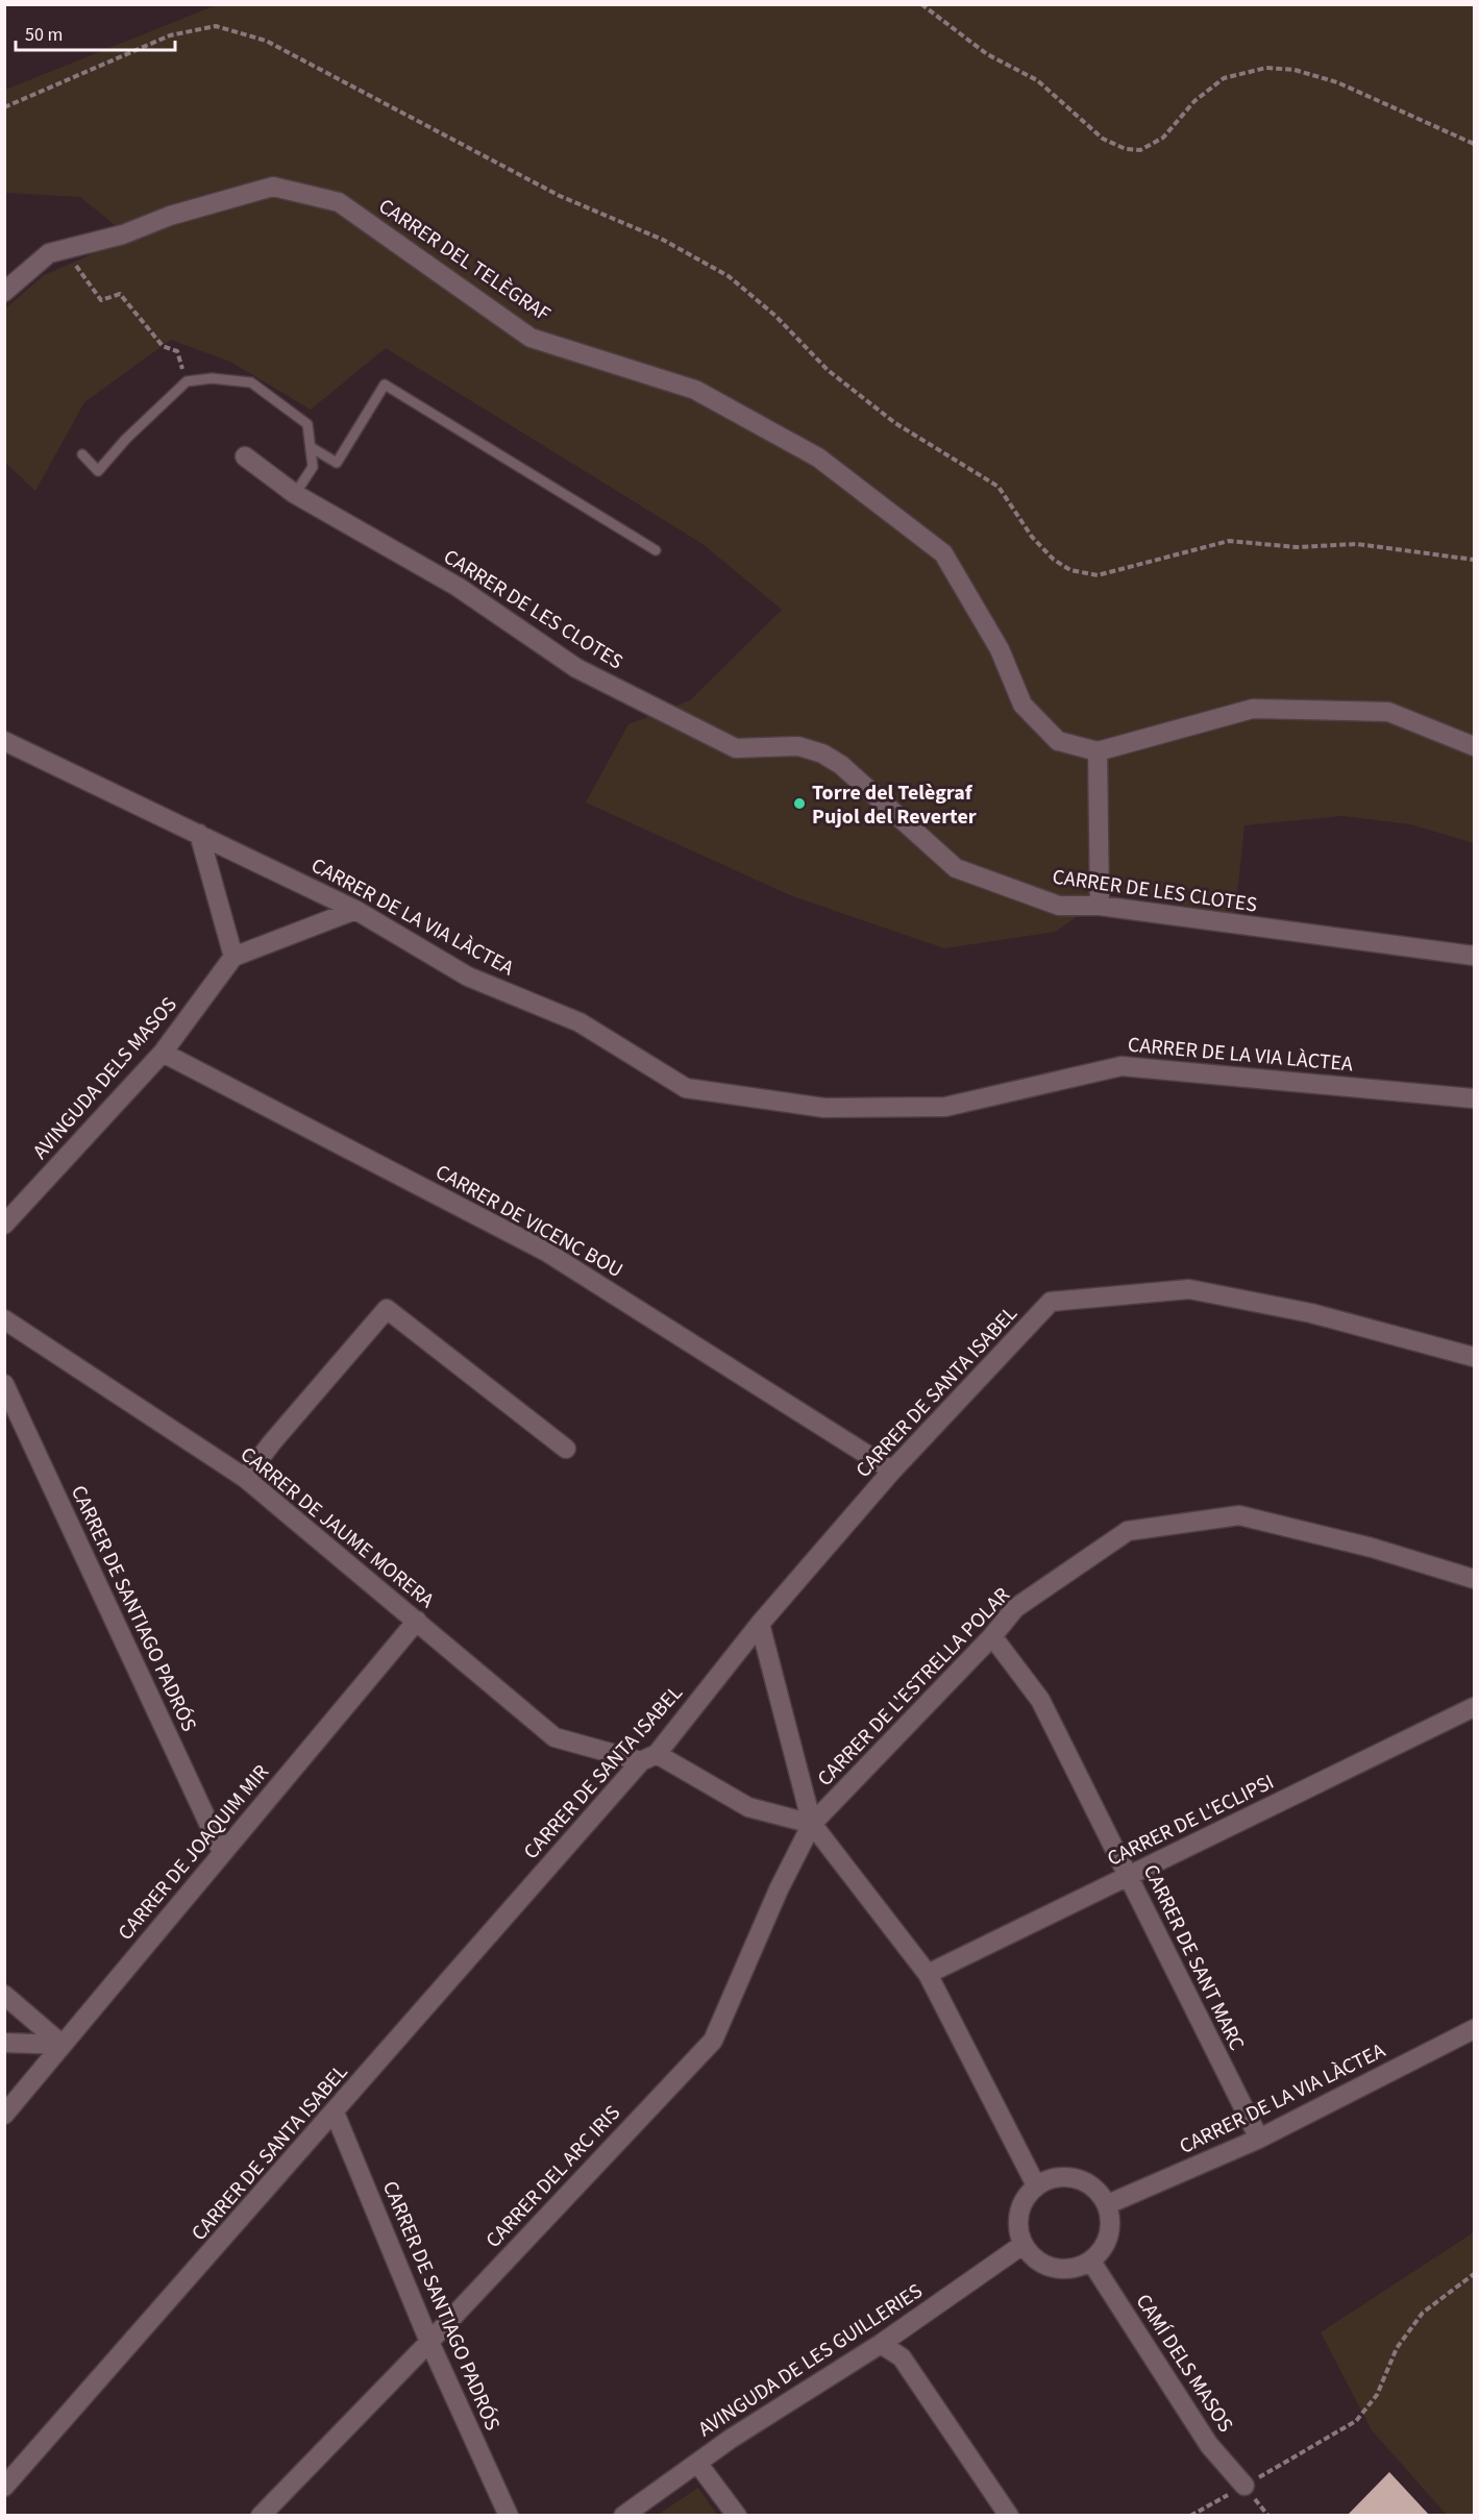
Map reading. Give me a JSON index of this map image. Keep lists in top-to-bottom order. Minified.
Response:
{"streets":{"street":["CARRER DEL TELÈGRAF","CARRER DE LES CLOTES","CARRER DE LA VIA LÀCTEA","AVINGUDA DELS MASOS","CARRER DE VICENC BOU","CARRER DE SANTA ISABEL","CARRER DE JAUME MORERA","CARRER DE SANTIAGO PADRÓS","CARRER DE L'ESTRELLA POLAR","CARRER DE L'ECLIPSI","CARRER DE JOAQUIM MIR","CARRER DE SANT MARC","CARRER DEL ARC IRIS","AVINGUDA DE LES GUILLERIES","CAMÍ DELS MASOS"]},"crossings":[["CARRER DE LA VIA LÀCTEA","CARRER DE SANT MARC"],["CARRER DE LA VIA LÀCTEA","AVINGUDA DE LES GUILLERIES"],["CARRER DE LA VIA LÀCTEA","CAMÍ DELS MASOS"],["AVINGUDA DELS MASOS","CARRER DE VICENC BOU"],["CARRER DE VICENC BOU","CARRER DE SANTA ISABEL"],["CARRER DE SANTA ISABEL","CARRER DE JAUME MORERA"],["CARRER DE SANTA ISABEL","CARRER DE SANTIAGO PADRÓS"],["CARRER DE JAUME MORERA","CARRER DE L'ESTRELLA POLAR"],["CARRER DE JAUME MORERA","CARRER DE JOAQUIM MIR"],["CARRER DE JAUME MORERA","CARRER DEL ARC IRIS"],["CARRER DE SANTIAGO PADRÓS","CARRER DE JOAQUIM MIR"],["CARRER DE SANTIAGO PADRÓS","CARRER DEL ARC IRIS"],["CARRER DE L'ESTRELLA POLAR","CARRER DE SANT MARC"],["CARRER DE L'ESTRELLA POLAR","CARRER DEL ARC IRIS"],["CARRER DE L'ECLIPSI","CARRER DE SANT MARC"],["AVINGUDA DE LES GUILLERIES","CAMÍ DELS MASOS"]],"places":["Torre del Telègraf Pujol del Reverter"],"scale_bar":"50 m"}
